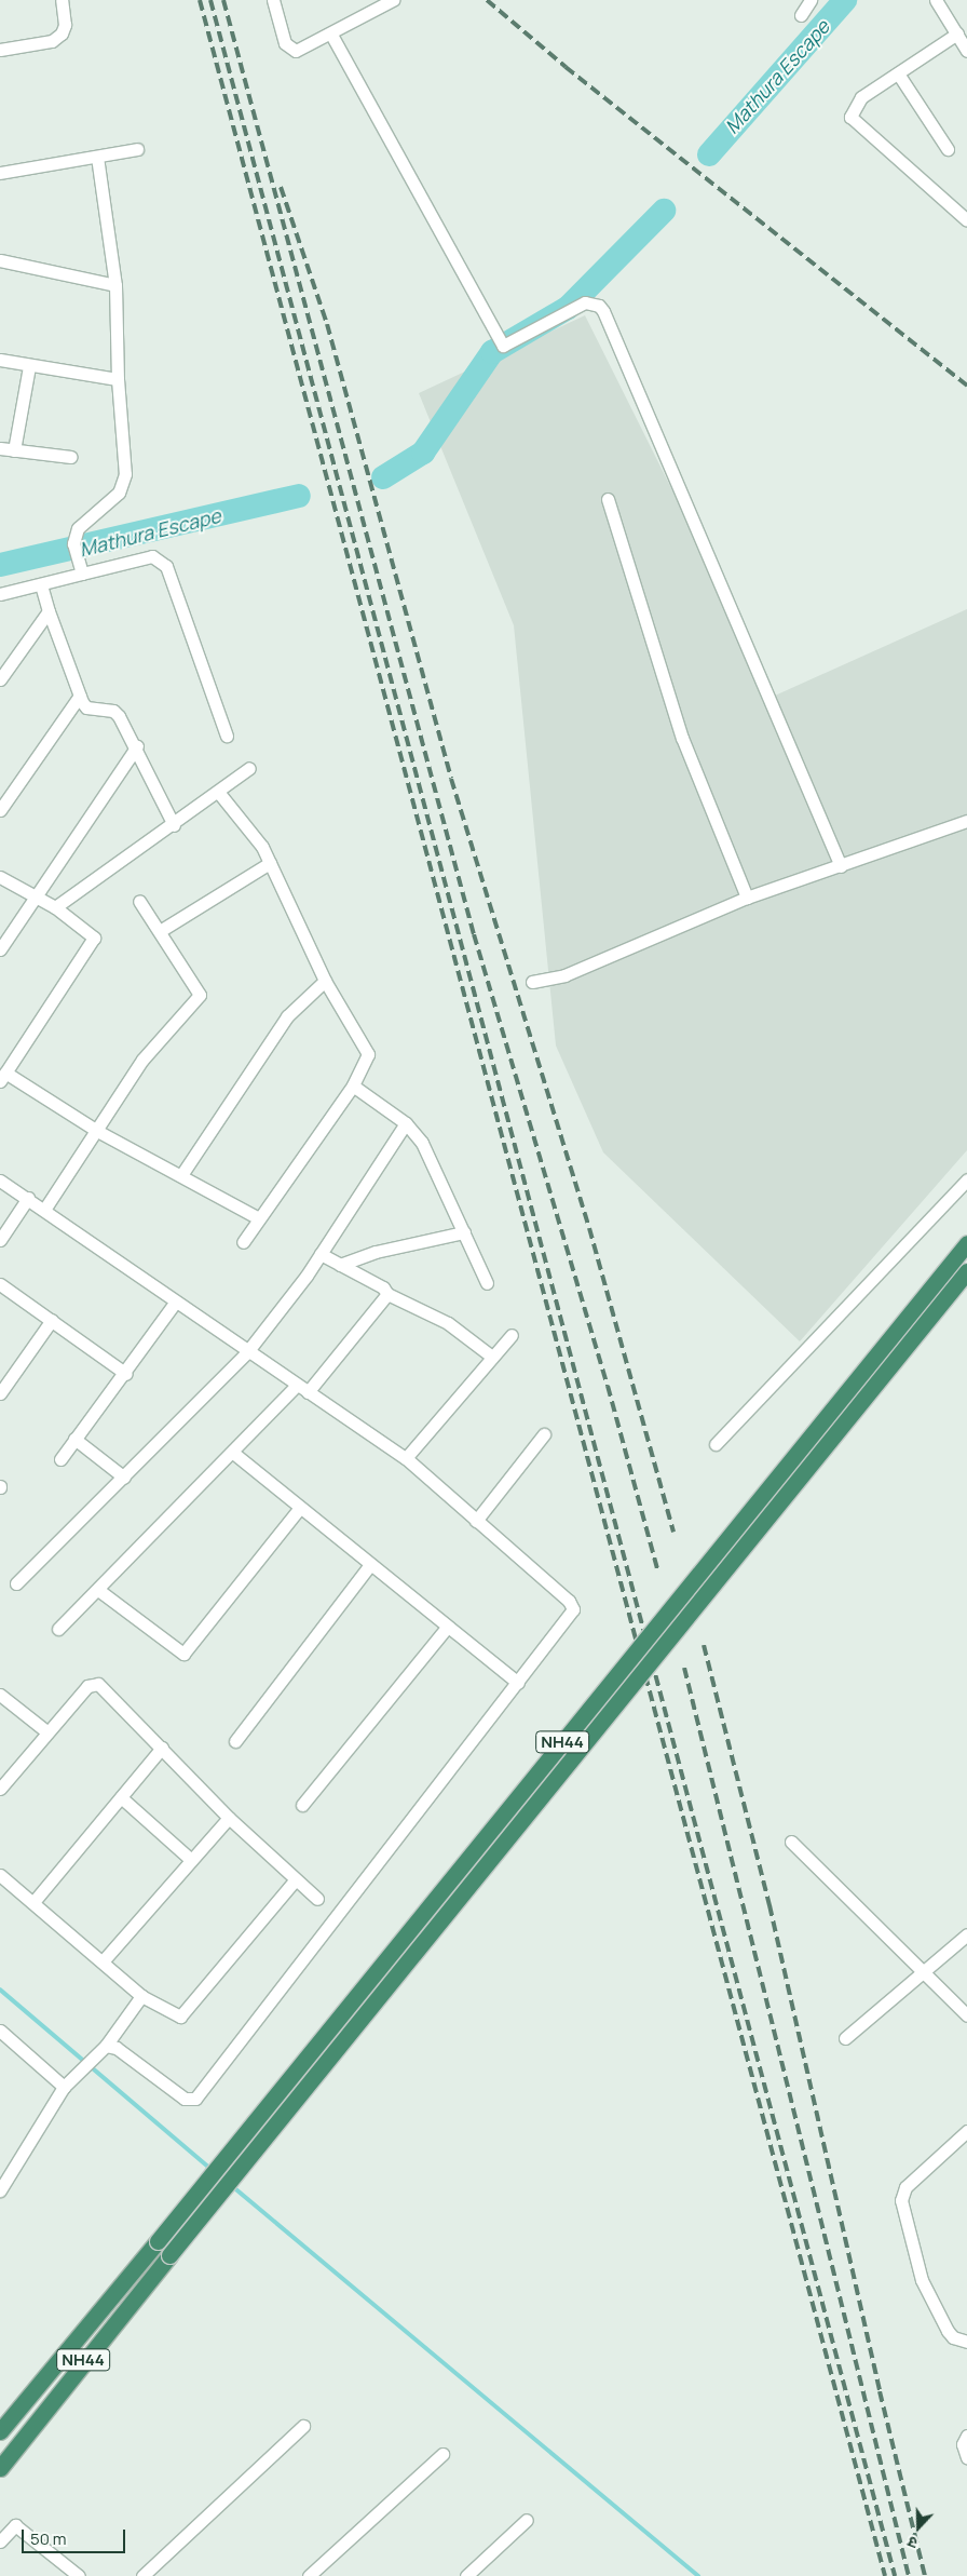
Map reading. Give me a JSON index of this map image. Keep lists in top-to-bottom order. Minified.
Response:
{"streets":{"highway":["NH44"]},"water":["Mathura Escape"],"scale_bar":"50 m","north":"bottom"}
